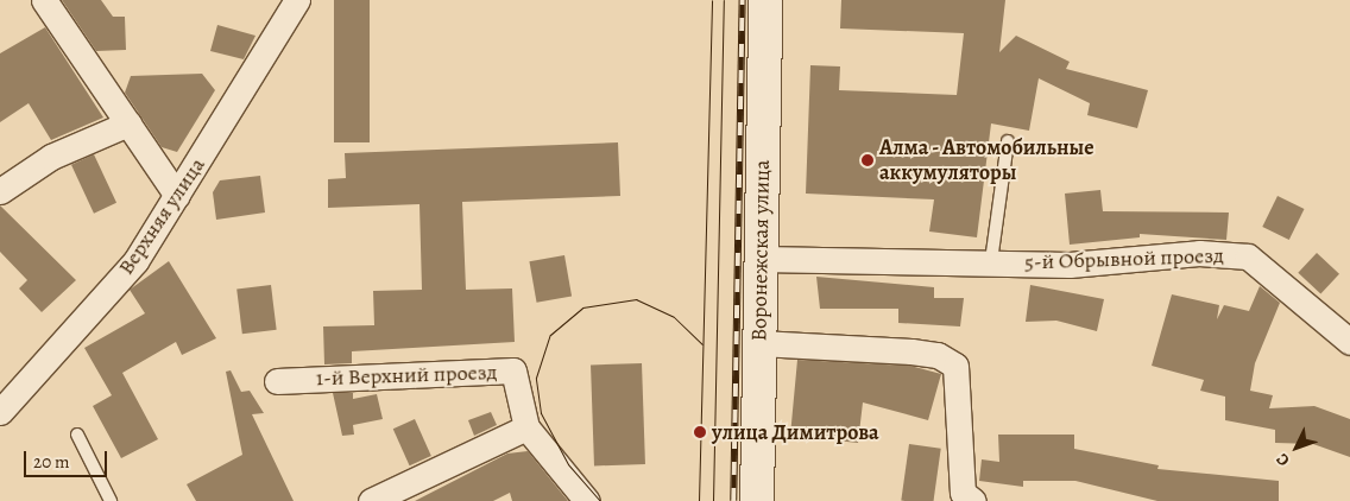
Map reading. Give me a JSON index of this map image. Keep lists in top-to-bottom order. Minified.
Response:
{"streets":{"street":["Верхняя улица","Воронежская улица","5-й Обрывной проезд","1-й Верхний проезд"]},"crossings":[["Воронежская улица","5-й Обрывной проезд"]],"places":["Алма - Автомобильные аккумуляторы","улица Димитрова"],"scale_bar":"20 m","north":"bottom left"}
